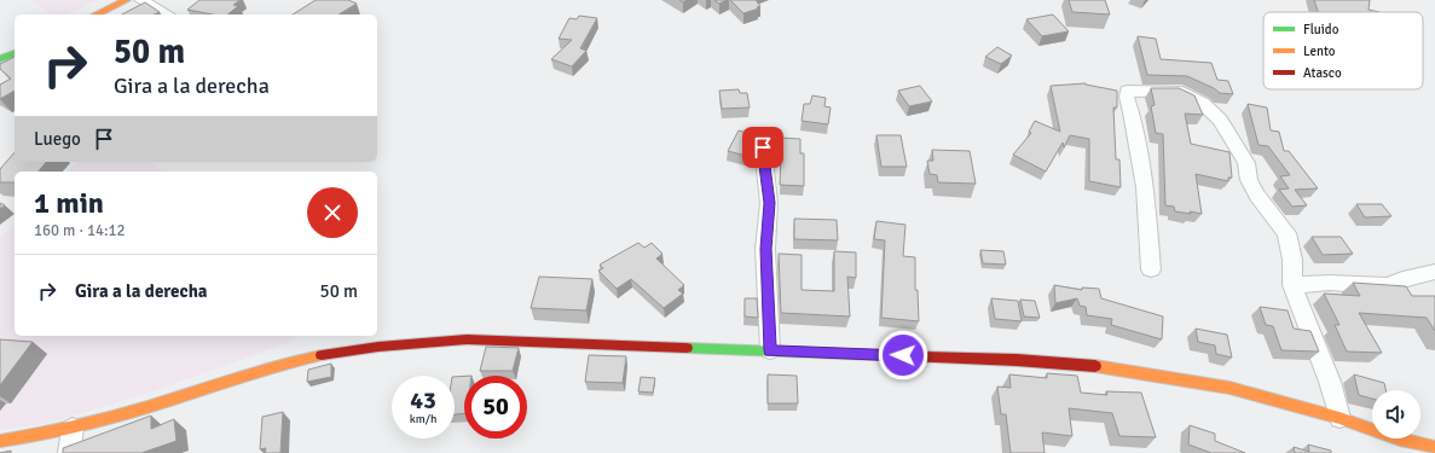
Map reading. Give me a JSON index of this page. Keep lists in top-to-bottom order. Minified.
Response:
{"legend":["Fluido","Lento","Atasco"],"page":{"turn":["50 m","Gira a la derecha"],"then":"Luego","heading":["1 min","160 m · 14:12"],"list":[{"name":"Gira a la derecha","value":"50 m"}],"speed":"43 km/h","limit":"50"}}
